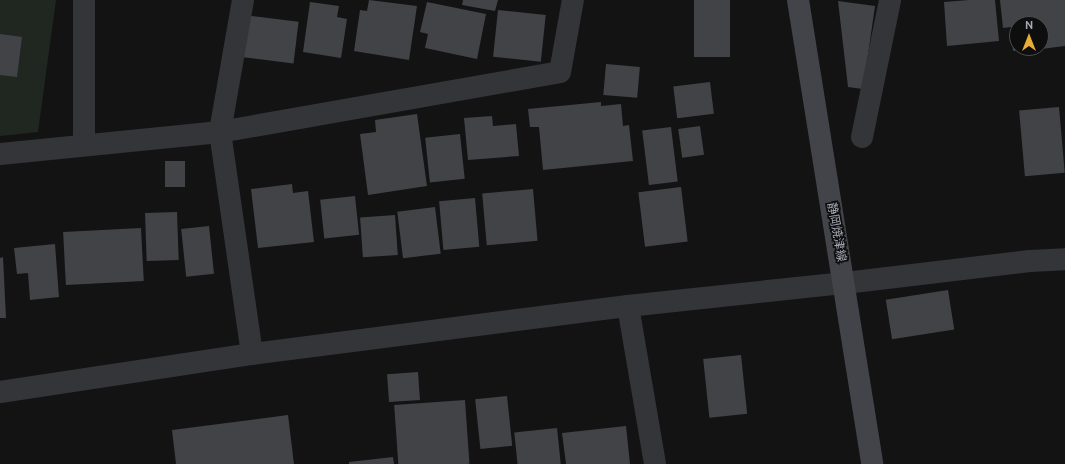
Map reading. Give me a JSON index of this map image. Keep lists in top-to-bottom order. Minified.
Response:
{"streets":{"main road":["静岡焼津線"]},"north":"top"}
